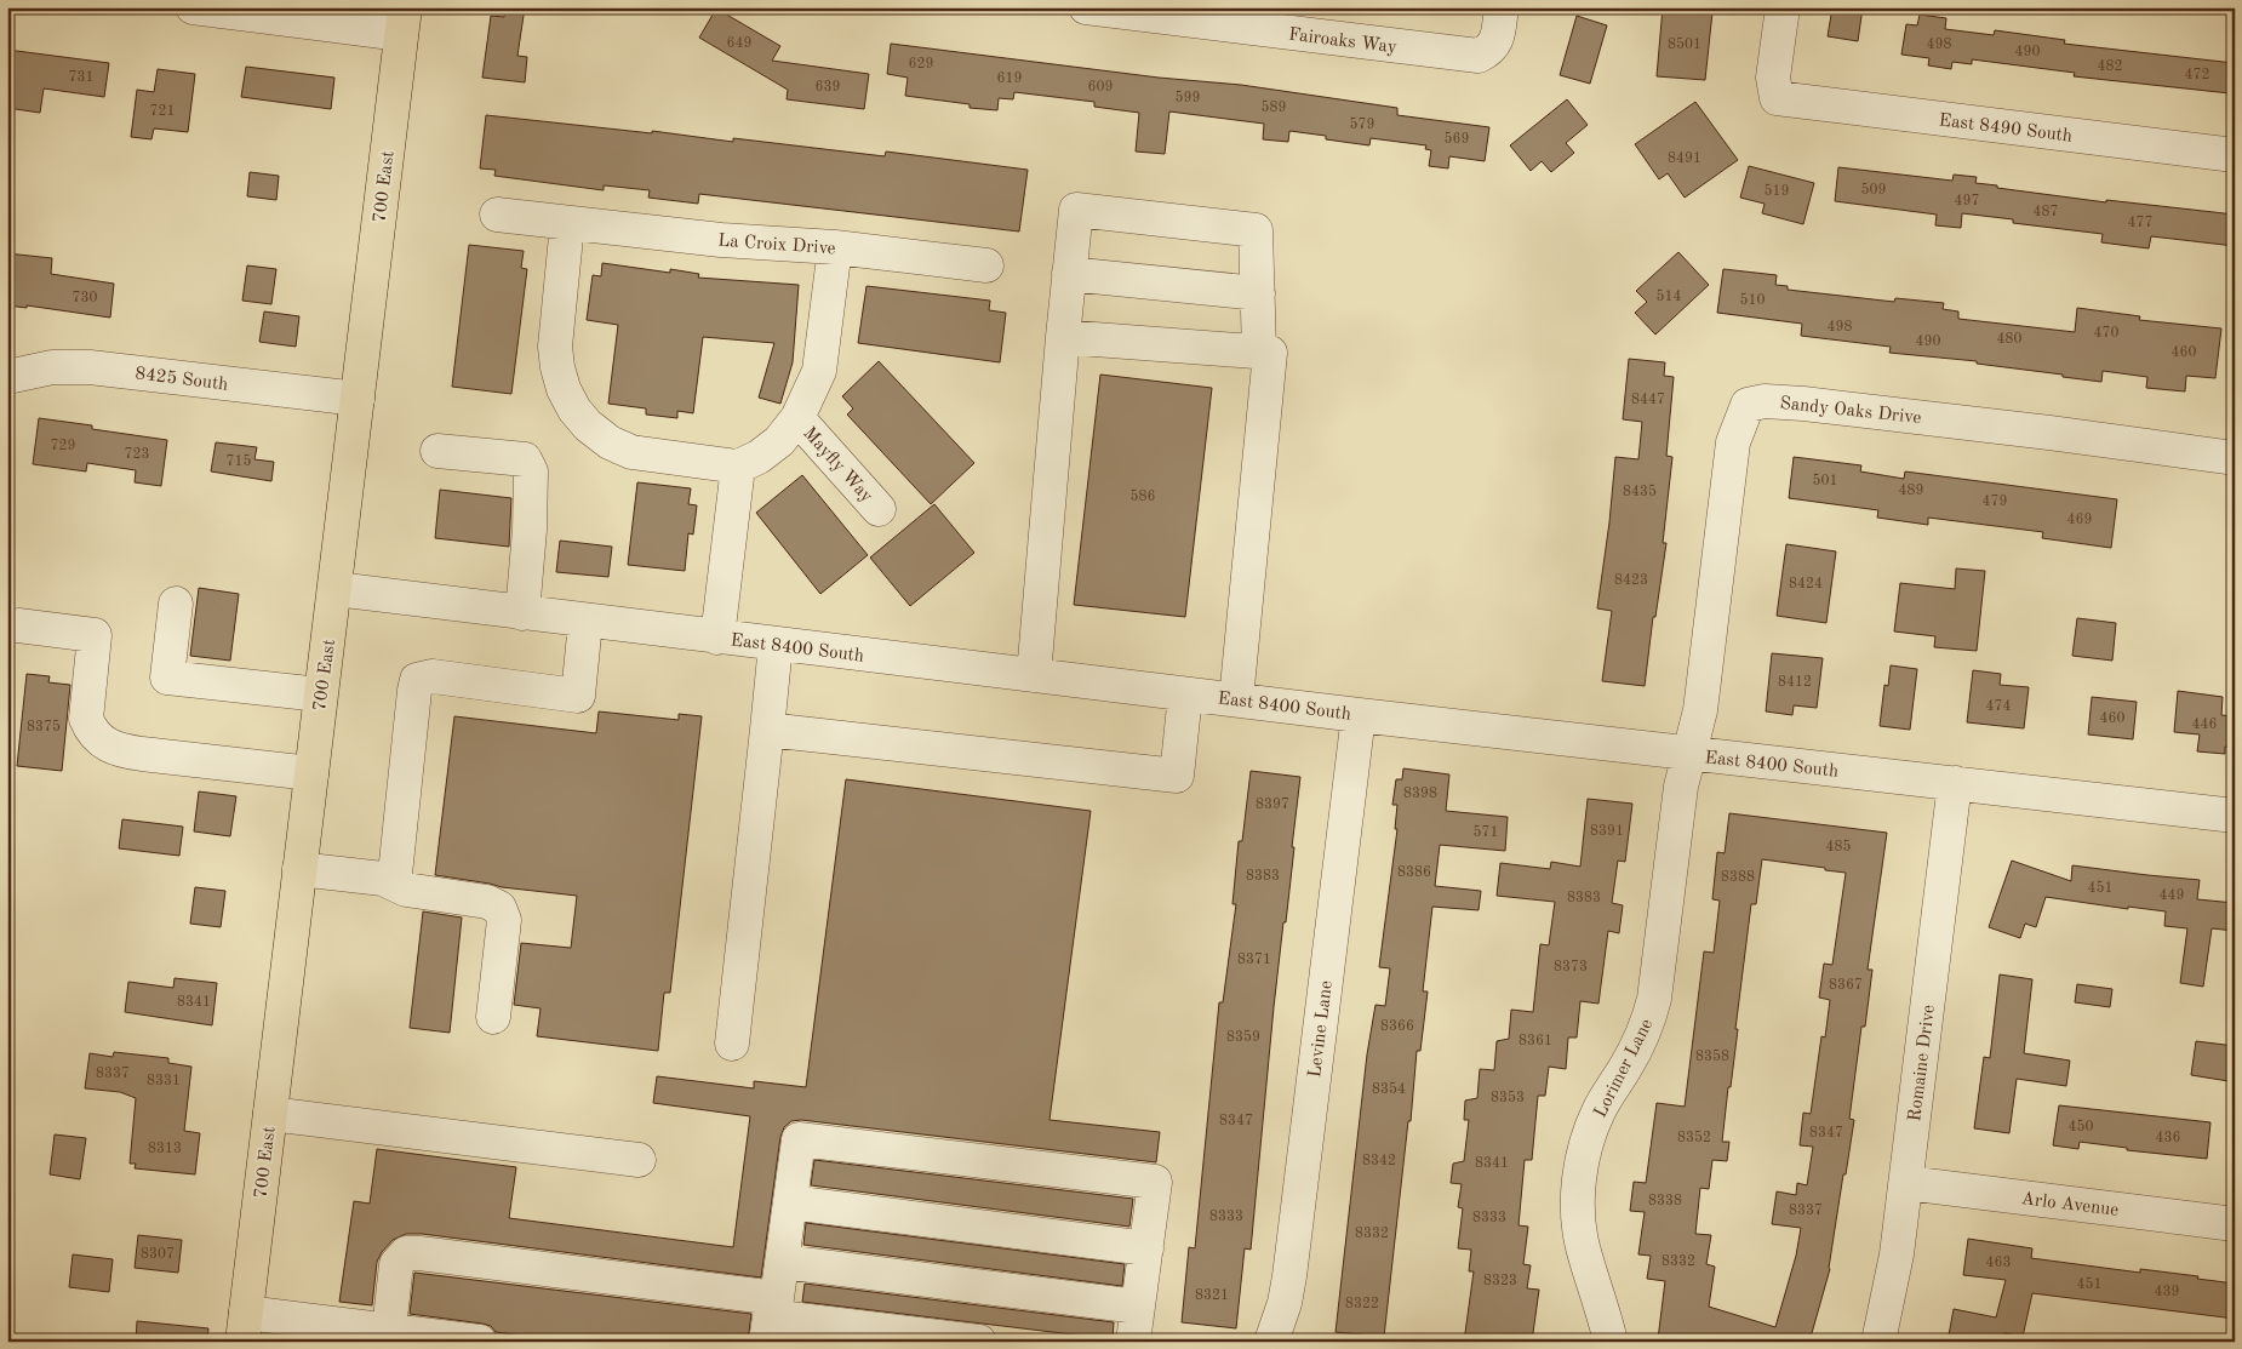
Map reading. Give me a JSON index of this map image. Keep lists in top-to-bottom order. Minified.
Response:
{"streets":{"main road":["700 East"],"street":["Fairoaks Way","East 8490 South","La Croix Drive","8425 South","Sandy Oaks Drive","Mayfly Way","East 8400 South","Levine Lane","Romaine Drive","Lorimer Lane","Arlo Avenue"]},"crossings":[["700 East","8425 South"],["700 East","East 8400 South"],["Sandy Oaks Drive","East 8400 South"],["Sandy Oaks Drive","Lorimer Lane"],["East 8400 South","Levine Lane"],["East 8400 South","Romaine Drive"],["East 8400 South","Lorimer Lane"],["Romaine Drive","Arlo Avenue"]],"house_numbers":["649","8501","498","490","629","482","472","731","619","639","609","599","589","721","579","569","8491","509","519","497","487","477","514","730","510","498","470","480","490","460","8447","729","723","715","501","489","8435","586","479","469","8423","8424","8412","474","460","446","8375","8398","8397","8391","571","485","8386","8383","8388","451","449","8383","8371","8373","8367","8341","8366","8359","8361","8358","8337","8331","8354","8353","8347","450","8347","8352","436","8313","8342","8341","8338","8337","8333","8333","8332","8307","8332","463","8323","451","439","8321","8322"]}
